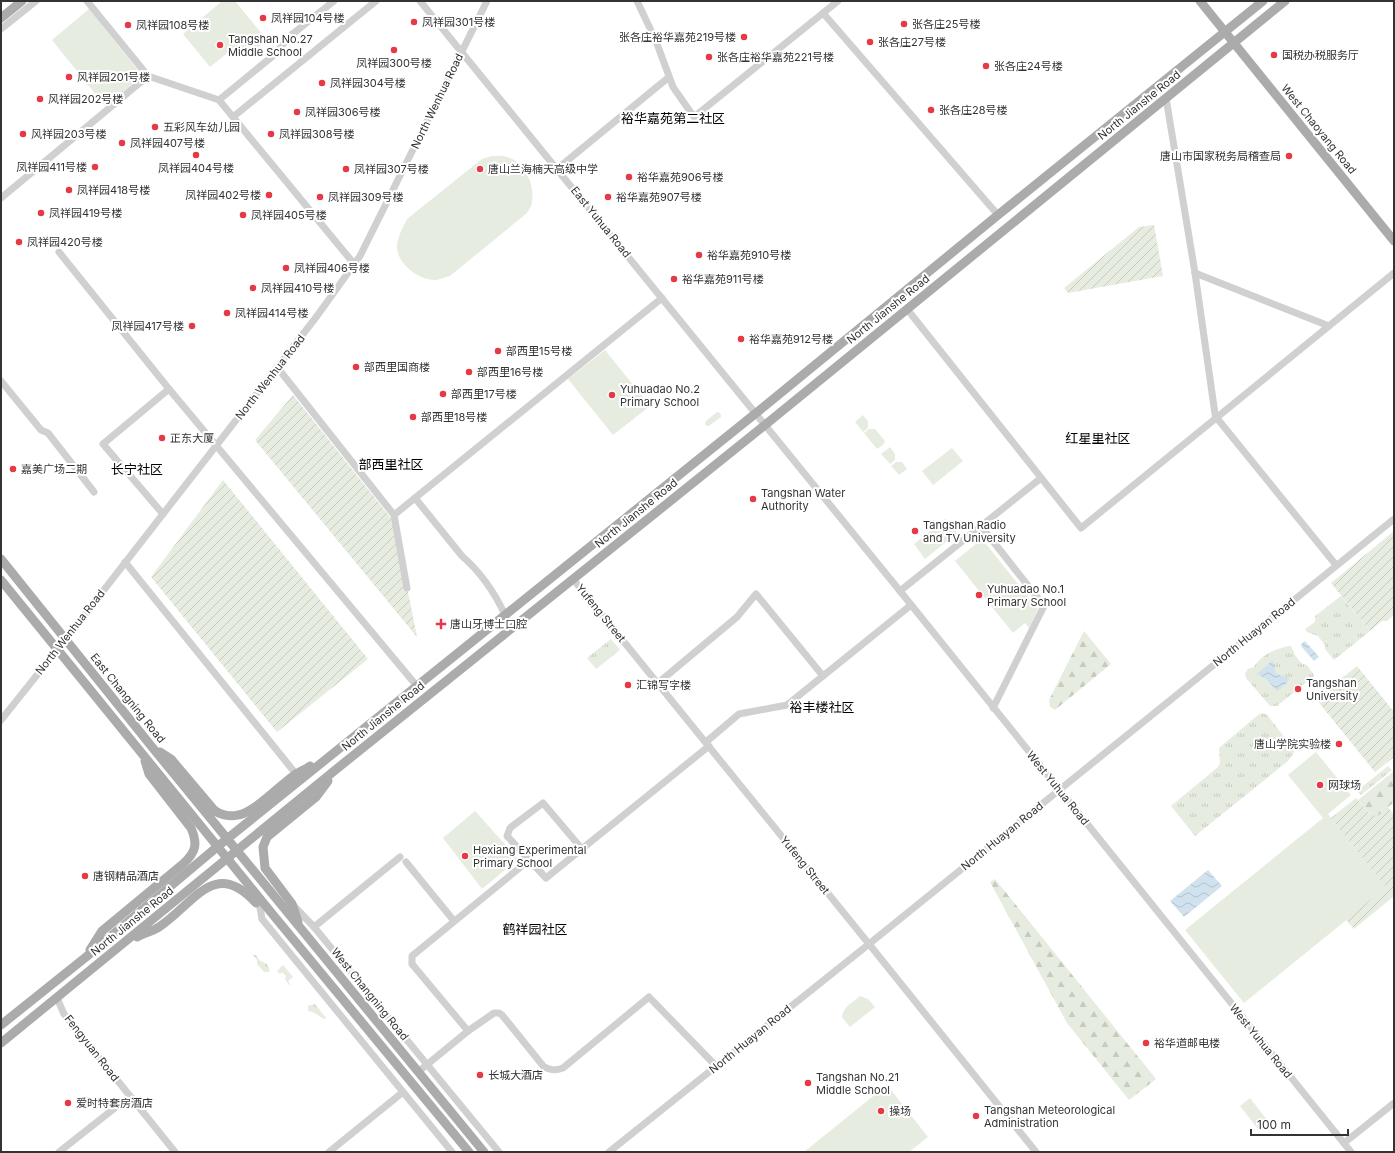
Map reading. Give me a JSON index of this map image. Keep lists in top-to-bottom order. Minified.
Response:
{"streets":{"main road":["North Jianshe Road","West Chaoyang Road","East Changning Road","West Changning Road"],"street":["North Wenhua Road","East Yuhua Road","Yufeng Street","North Huayan Road","West Yuhua Road","Fengyuan Road"]},"crossings":[["North Wenhua Road","East Yuhua Road"],["North Wenhua Road","East Changning Road"],["North Jianshe Road","West Chaoyang Road"],["North Jianshe Road","East Yuhua Road"],["North Jianshe Road","Yufeng Street"],["North Jianshe Road","East Changning Road"],["North Jianshe Road","West Yuhua Road"],["North Jianshe Road","West Changning Road"],["North Jianshe Road","Fengyuan Road"],["East Yuhua Road","West Yuhua Road"],["Yufeng Street","North Huayan Road"],["North Huayan Road","West Yuhua Road"],["East Changning Road","West Changning Road"]],"districts":["裕华嘉苑第二社区","红星里社区","部西里社区","长宁社区","裕丰楼社区","鹤祥园社区"],"places":{"other":["凤祥园104号楼","凤祥园301号楼","张各庄25号楼","凤祥园108号楼","张各庄裕华嘉苑219号楼","张各庄27号楼","Tangshan No.27 Middle School","凤祥园300号楼","国税办税服务厅","张各庄裕华嘉苑221号楼","张各庄24号楼","风祥园201号楼","凤祥园304号楼","风祥园202号楼","张各庄28号楼","凤祥园306号楼","五彩风车幼儿园","风祥园203号楼","凤祥园308号楼","凤祥园407号楼","凤祥园404号楼","唐山市国家税务局稽查局","凤祥园411号楼","凤祥园307号楼","唐山兰海楠天高级中学","裕华嘉苑906号楼","凤祥园418号楼","凤祥园402号楼","凤祥园309号楼","裕华嘉苑907号楼","凤祥园419号楼","凤祥园405号楼","凤祥园420号楼","裕华嘉苑910号楼","凤祥园406号楼","裕华嘉苑911号楼","凤祥园410号楼","凤祥园414号楼","凤祥园417号楼","裕华嘉苑912号楼","部西里15号楼","部西里国商楼","部西里16号楼","部西里17号楼","Yuhuadao No.2 Primary School","部西里18号楼","正东大厦","嘉美广场二期","Tangshan Water Authority","Tangshan Radio and TV University","Yuhuadao No.1 Primary School","汇锦写字楼","Tangshan University","唐山学院实验楼","网球场","Hexiang Experimental Primary School","唐钢精品酒店","裕华道邮电楼","长城大酒店","Tangshan No.21 Middle School","爱时特套房酒店","操场","Tangshan Meteorological Administration"],"health":["唐山牙博士口腔"]},"scale_bar":"100 m"}
